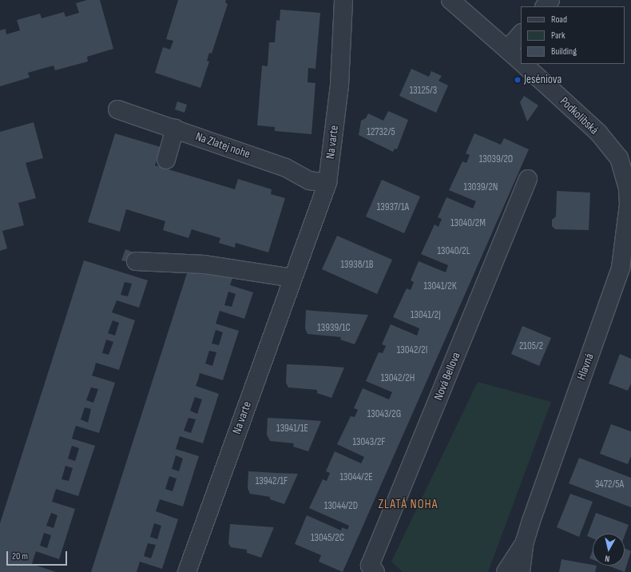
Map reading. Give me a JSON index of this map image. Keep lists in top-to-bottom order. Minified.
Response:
{"streets":{"street":["Podkolibská","Na varte","Na Zlatej nohe","Hlavná","Nová Bellova"]},"crossings":[["Podkolibská","Hlavná"],["Na varte","Na Zlatej nohe"]],"districts":["ZLATÁ NOHA"],"places":["Jeséniova"],"house_numbers":["13125/3","12732/5","13039/2O","13039/2N","13937/1A","13040/2M","13040/2L","13938/1B","13041/2K","13041/2J","13939/1C","2105/2","13042/2I","13042/2H","13043/2G","13941/1E","13043/2F","13044/2E","13942/1F","3472/5A","13044/2D","13045/2C"],"legend":["Road","Park","Building"],"scale_bar":"20 m","north":"bottom"}
